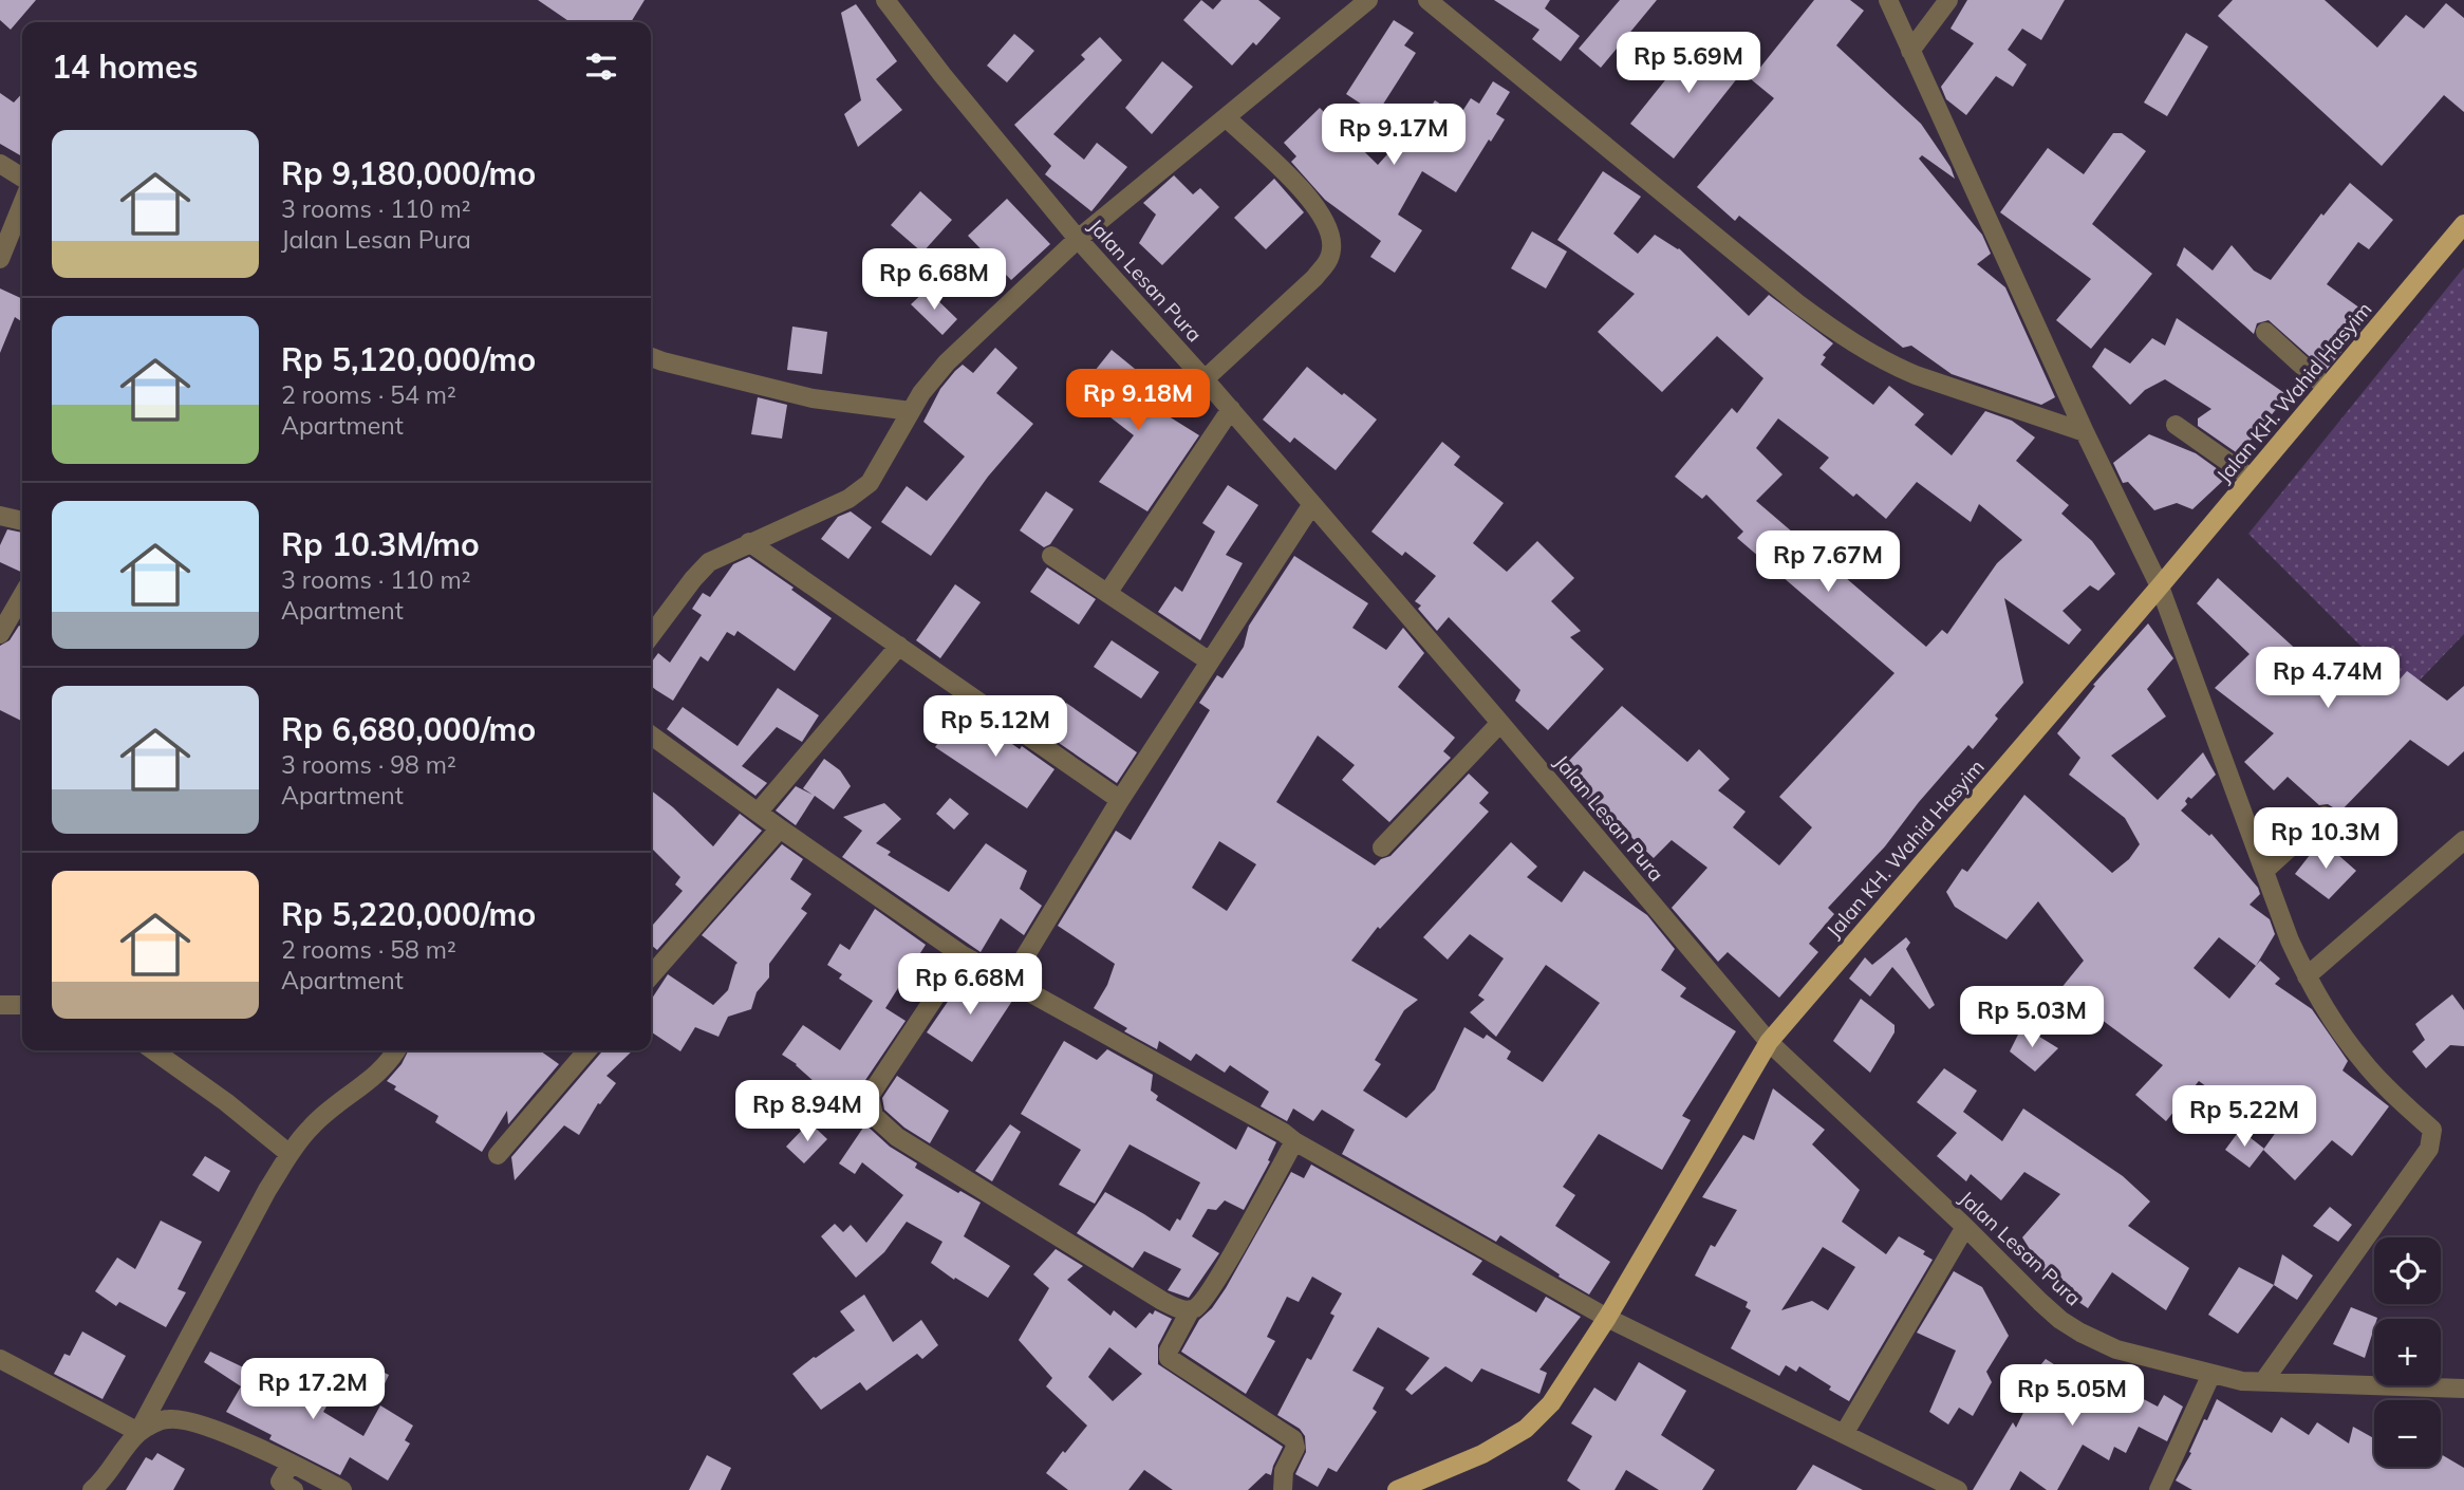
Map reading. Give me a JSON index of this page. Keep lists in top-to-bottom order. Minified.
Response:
{"streets":{"main road":["Jalan KH. Wahid Hasyim"],"street":["Jalan Lesan Pura"]},"crossings":[["Jalan Lesan Pura","Jalan KH. Wahid Hasyim"]],"page":{"heading":"14 homes","price":["Rp 5.69M","Rp 9.17M","Rp 6.68M","Rp 9.18M","Rp 7.67M","Rp 4.74M","Rp 5.12M","Rp 10.3M","Rp 6.68M","Rp 5.03M","Rp 8.94M","Rp 5.22M","Rp 17.2M","Rp 5.05M"],"list":[{"name":"Rp 9,180,000/mo","note":"3 rooms · 110 m² · Jalan Lesan Pura"},{"name":"Rp 5,120,000/mo","note":"2 rooms · 54 m² · Apartment"},{"name":"Rp 10.3M/mo","note":"3 rooms · 110 m² · Apartment"},{"name":"Rp 6,680,000/mo","note":"3 rooms · 98 m² · Apartment"},{"name":"Rp 5,220,000/mo","note":"2 rooms · 58 m² · Apartment"}],"map_buttons":["+","−"]}}
